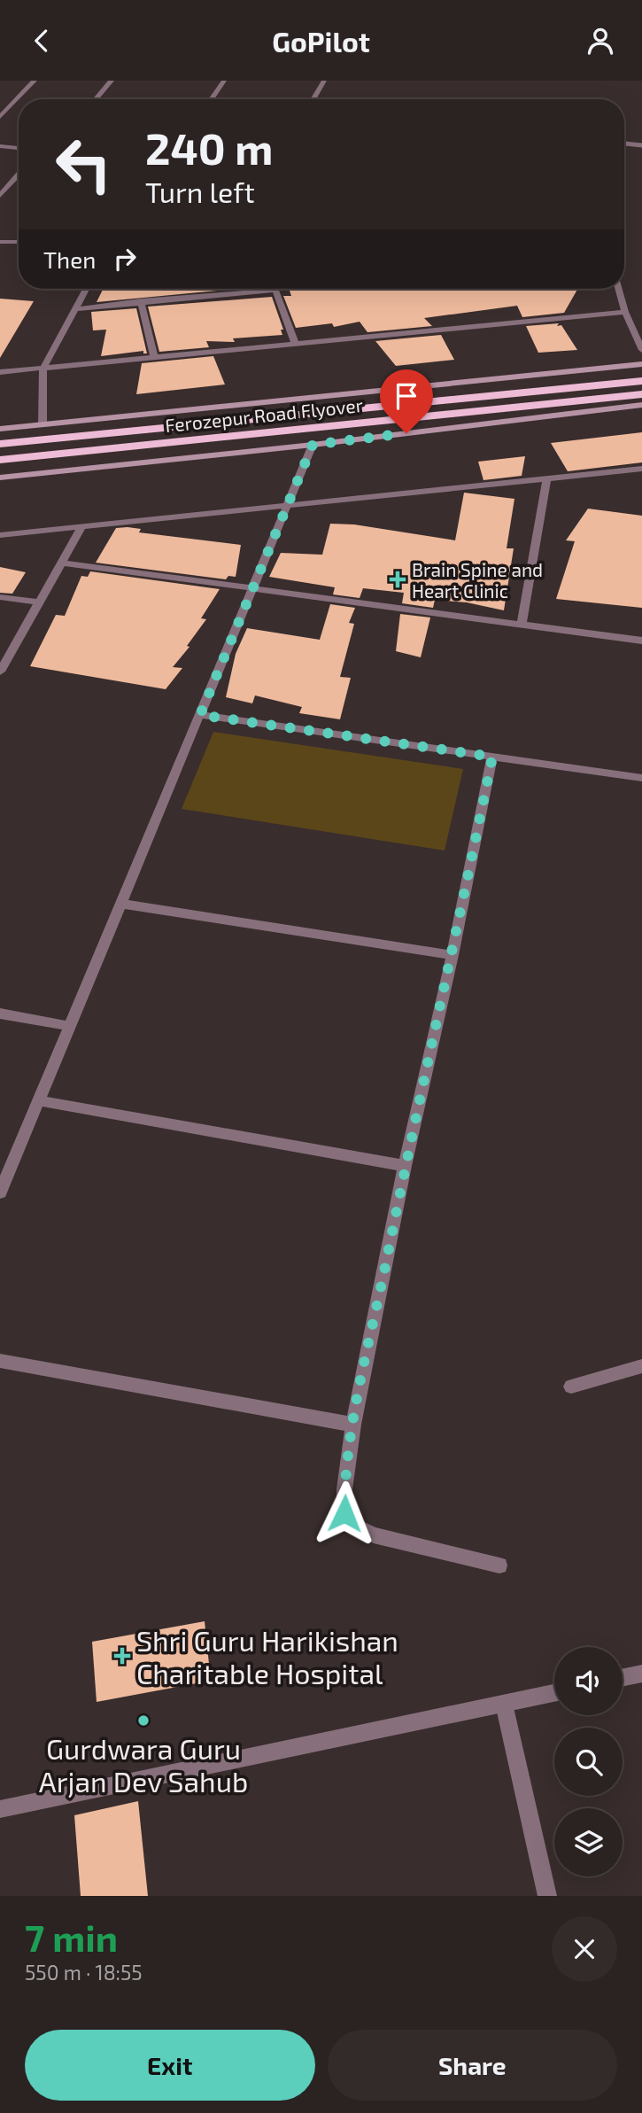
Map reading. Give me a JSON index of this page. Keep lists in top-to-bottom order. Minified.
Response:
{"streets":{"highway":["Ferozepur Road Flyover"]},"places":{"health":["Brain Spine and Heart Clinic","Shri Guru Harikishan Charitable Hospital"],"other":["Gurdwara Guru Arjan Dev Sahub"]},"page":{"header":"GoPilot","turn":["240 m","Turn left"],"then":"Then","heading":["7 min","550 m · 18:55"],"buttons":["Exit","Share"]}}
